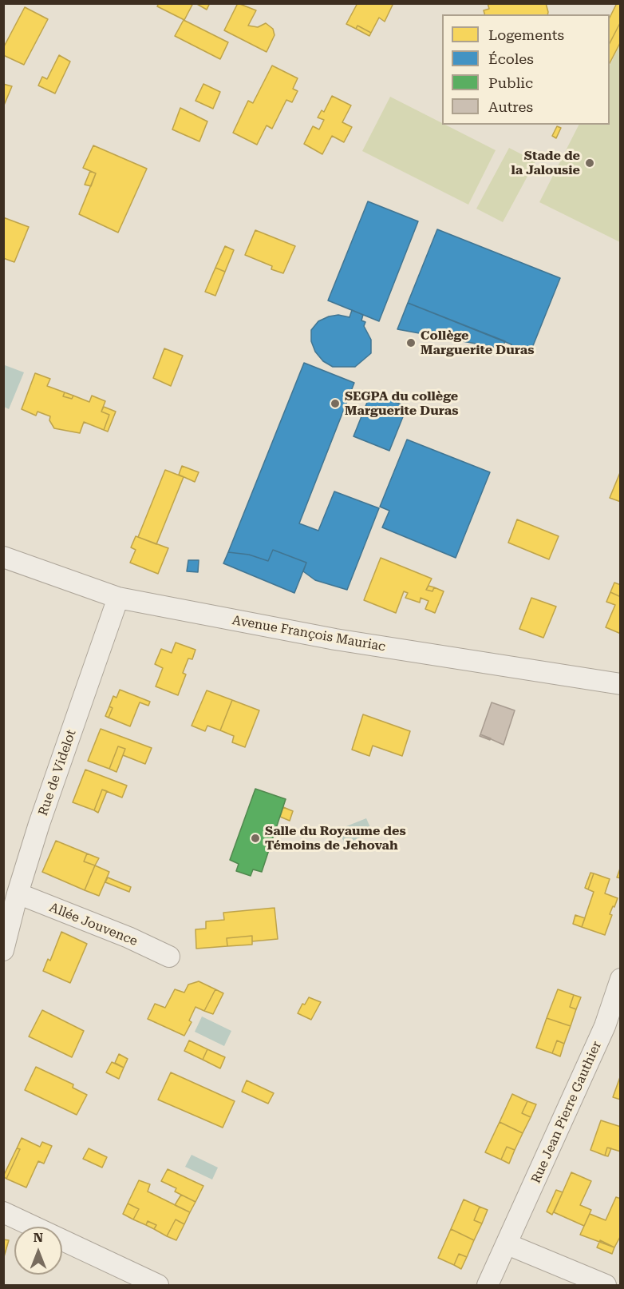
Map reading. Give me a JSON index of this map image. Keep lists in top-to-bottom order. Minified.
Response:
{"streets":{"street":["Avenue François Mauriac","Rue de Videlot","Allée Jouvence","Rue Jean Pierre Gauthier"]},"crossings":[["Avenue François Mauriac","Rue de Videlot"],["Rue de Videlot","Allée Jouvence"]],"places":["Stade de la Jalousie","Collège Marguerite Duras","SEGPA du collège Marguerite Duras","Salle du Royaume des Témoins de Jehovah"],"legend":["Logements","Écoles","Public","Autres"],"north":"top"}
